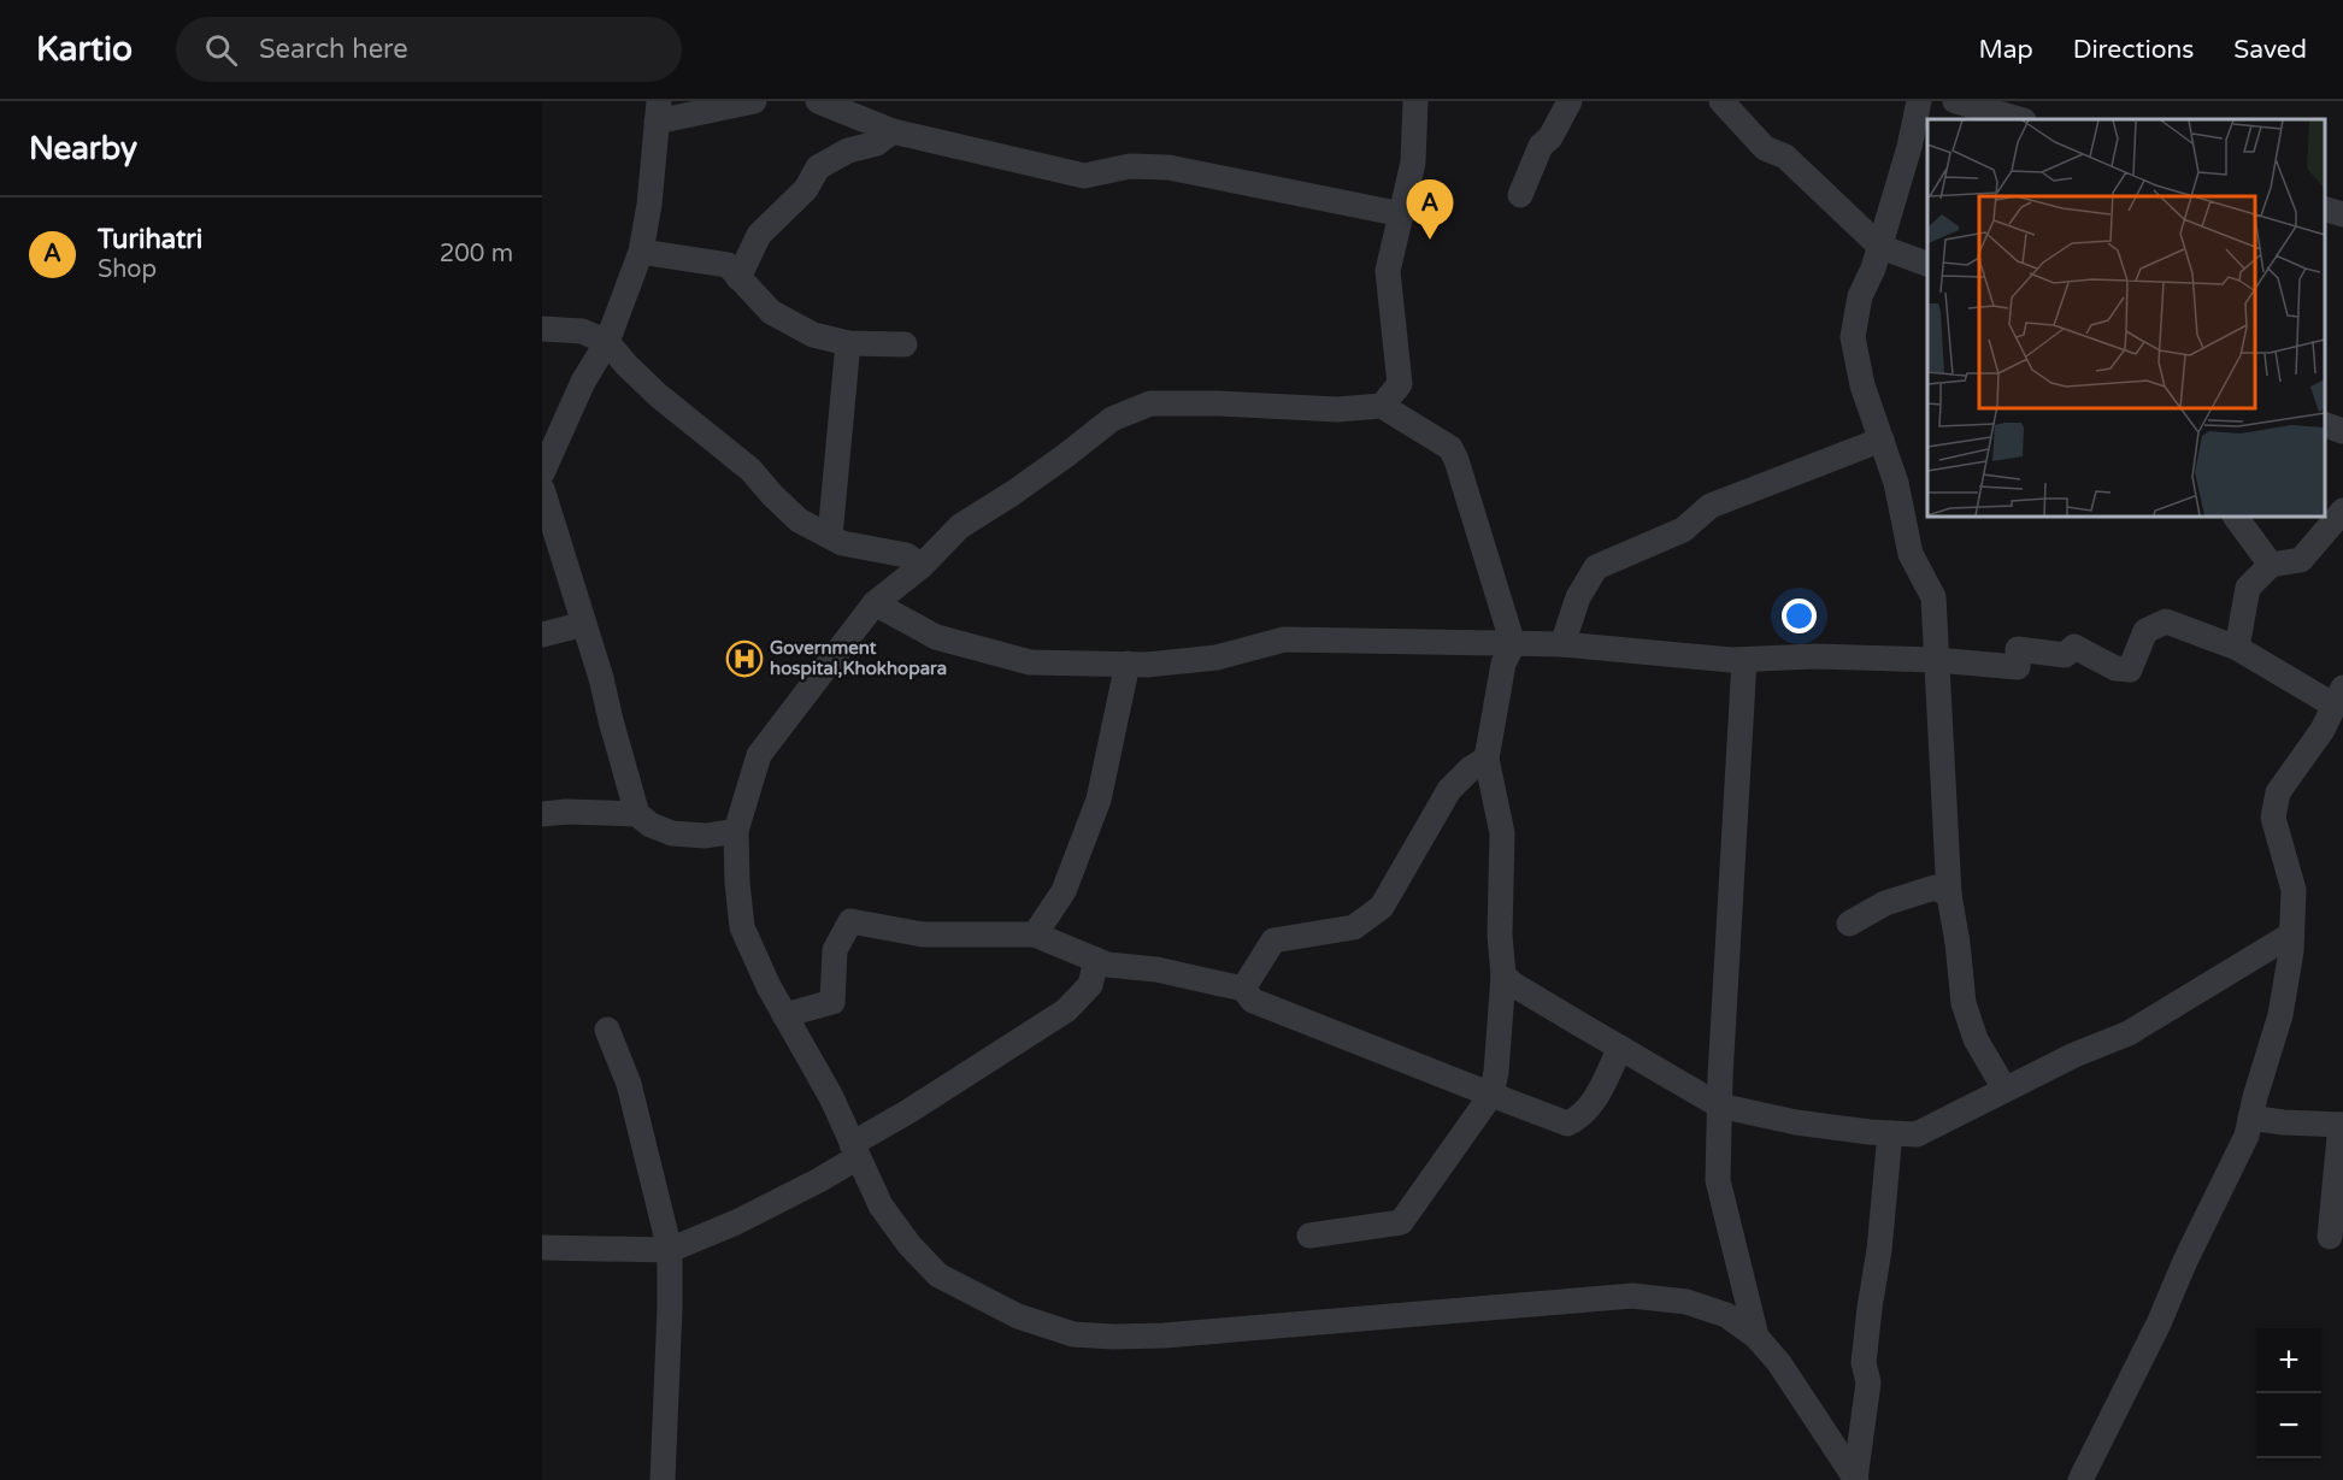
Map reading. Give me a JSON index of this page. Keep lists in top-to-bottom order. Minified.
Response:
{"places":{"hospital":["Government hospital,Khokhopara"]},"page":{"header":"Kartio","search":"Search here","nav":["Map","Directions","Saved"],"heading":"Nearby","pins":"A","list":[{"mark":"A","name":"Turihatri","note":"Shop","value":"200 m"}],"map_buttons":["+","−"]}}
